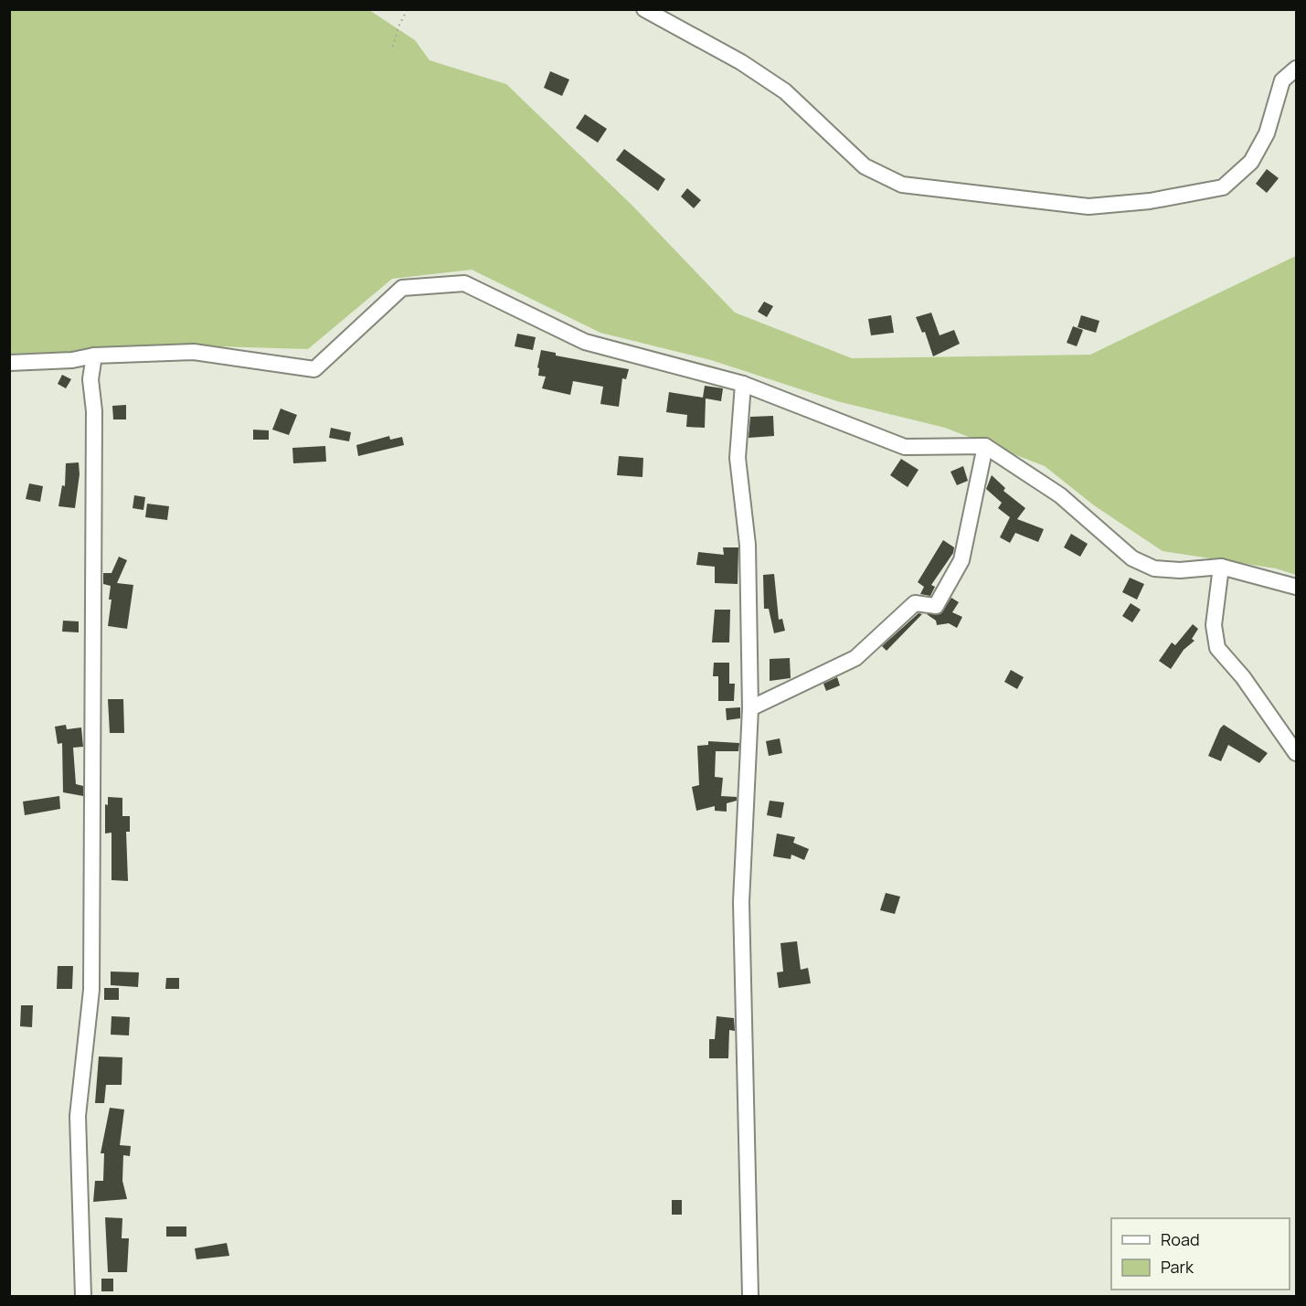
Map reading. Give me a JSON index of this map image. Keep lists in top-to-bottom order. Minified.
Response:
{"legend":["Road","Park"]}
